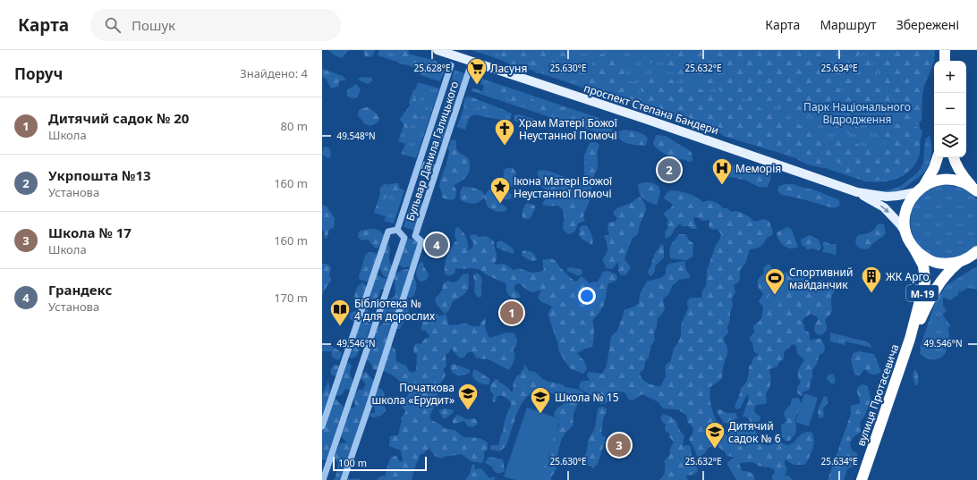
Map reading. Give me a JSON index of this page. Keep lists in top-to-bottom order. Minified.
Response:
{"streets":{"highway":["М-19","вулиця Протасевича"],"main road":["проспект Степана Бандери"],"street":["Бульвар Данила Галицького"]},"crossings":[["проспект Степана Бандери","М-19"],["М-19","вулиця Протасевича"]],"parks":["Парк Національного Відродження"],"places":{"supermarket":["Ласуня"],"church":["Храм Матері Божої Неустанної Помочі"],"hospital":["Меморія"],"place":["Ікона Матері Божої Неустанної Помочі"],"building":["ЖК Арго"],"sports":["Спортивний майданчик"],"library":["Бібліотека № 4 для дорослих"],"school or university":["Початкова школа «Ерудит»","Школа № 15","Дитячий садок № 6"]},"scale_bar":"100 m","page":{"header":"Карта","search":"Пошук","nav":["Карта","Маршрут","Збережені"],"heading":["Поруч","Знайдено: 4"],"map_buttons":["+","−"],"list":[{"mark":"1","name":"Дитячий садок № 20","note":"Школа","value":"80 m"},{"mark":"2","name":"Укрпошта №13","note":"Установа","value":"160 m"},{"mark":"3","name":"Школа № 17","note":"Школа","value":"160 m"},{"mark":"4","name":"Грандекс","note":"Установа","value":"170 m"}],"pins":["2","4","1","3"],"scale":"100 m"},"coordinates":["25.628°E","25.630°E","25.632°E","25.634°E","49.548°N","49.546°N"]}
